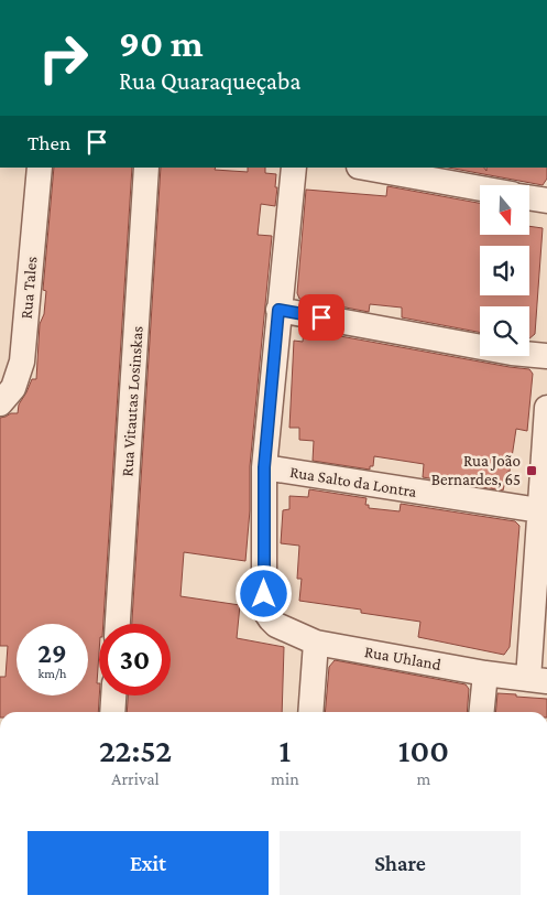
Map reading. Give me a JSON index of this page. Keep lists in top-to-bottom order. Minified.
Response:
{"streets":{"street":["Rua Tales","Rua Vitautas Losinskas","Rua Salto da Lontra","Rua Uhland"]},"crossings":[["Rua Salto da Lontra","Rua Uhland"]],"places":{"transit":["Rua João Bernardes, 65"]},"north":"bottom","page":{"turn":["90 m","Rua Quaraqueçaba"],"then":"Then","speed":"29 km/h","limit":"30","eta":["22:52","Arrival","1","min","100","m"],"buttons":["Exit","Share"]}}
